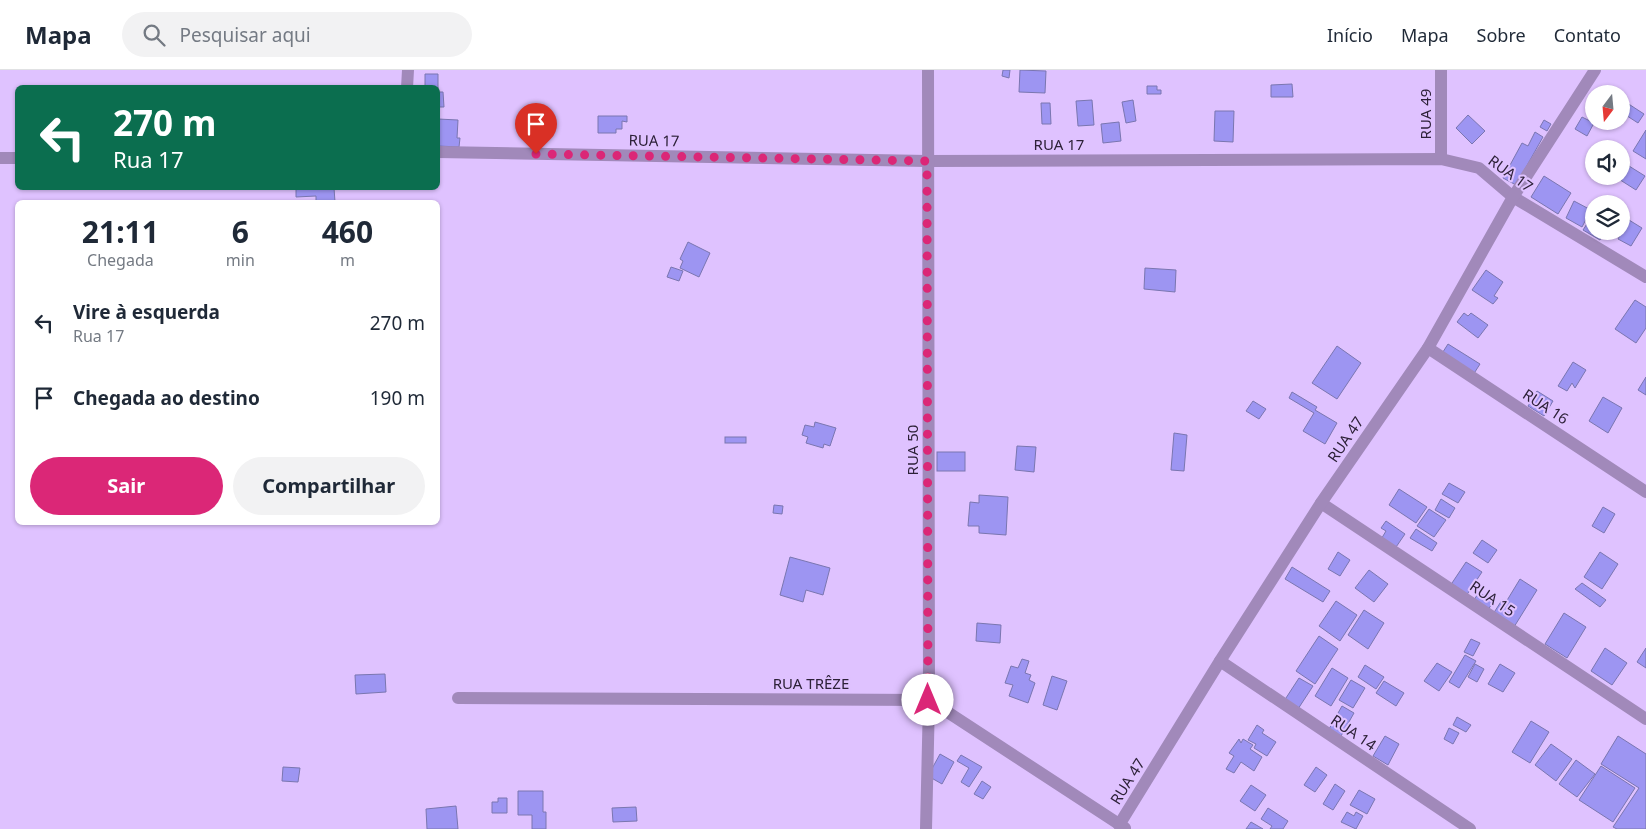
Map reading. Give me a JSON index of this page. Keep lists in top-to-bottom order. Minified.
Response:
{"streets":{"street":["RUA 49","RUA 17","RUA 16","RUA 47","RUA 50","RUA 15","RUA TRÊZE","RUA 14"]},"crossings":[["RUA 49","RUA 17"],["RUA 17","RUA 47"],["RUA 17","RUA 50"],["RUA 16","RUA 47"],["RUA 47","RUA 15"],["RUA 47","RUA 14"],["RUA 50","RUA TRÊZE"]],"north":"bottom","page":{"header":"Mapa","search":"Pesquisar aqui","nav":["Início","Mapa","Sobre","Contato"],"turn":["270 m","Rua 17"],"eta":["21:11","Chegada","6","min","460","m"],"list":[{"name":"Vire à esquerda","note":"Rua 17","value":"270 m"},{"name":"Chegada ao destino","value":"190 m"}],"buttons":["Sair","Compartilhar"]}}
